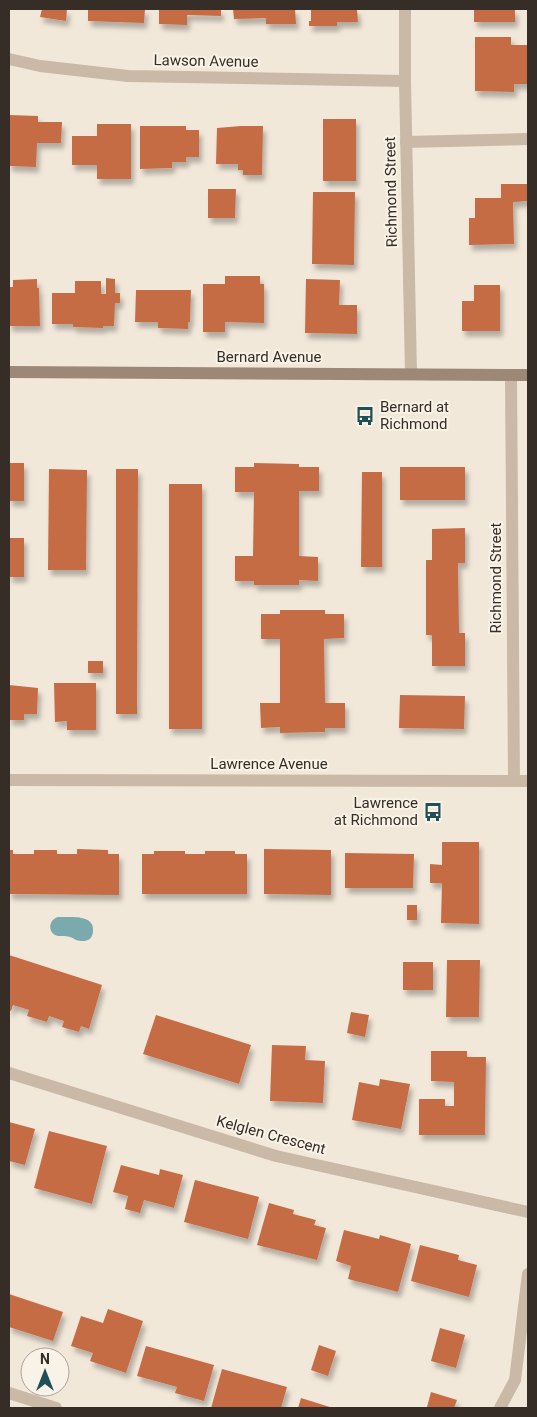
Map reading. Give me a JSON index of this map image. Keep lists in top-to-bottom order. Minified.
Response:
{"streets":{"street":["Lawson Avenue","Richmond Street","Bernard Avenue","Lawrence Avenue","Kelglen Crescent"]},"crossings":[["Lawson Avenue","Richmond Street"],["Richmond Street","Bernard Avenue"],["Richmond Street","Lawrence Avenue"]],"places":{"bus stop":["Bernard at Richmond","Lawrence at Richmond"]},"north":"top"}
